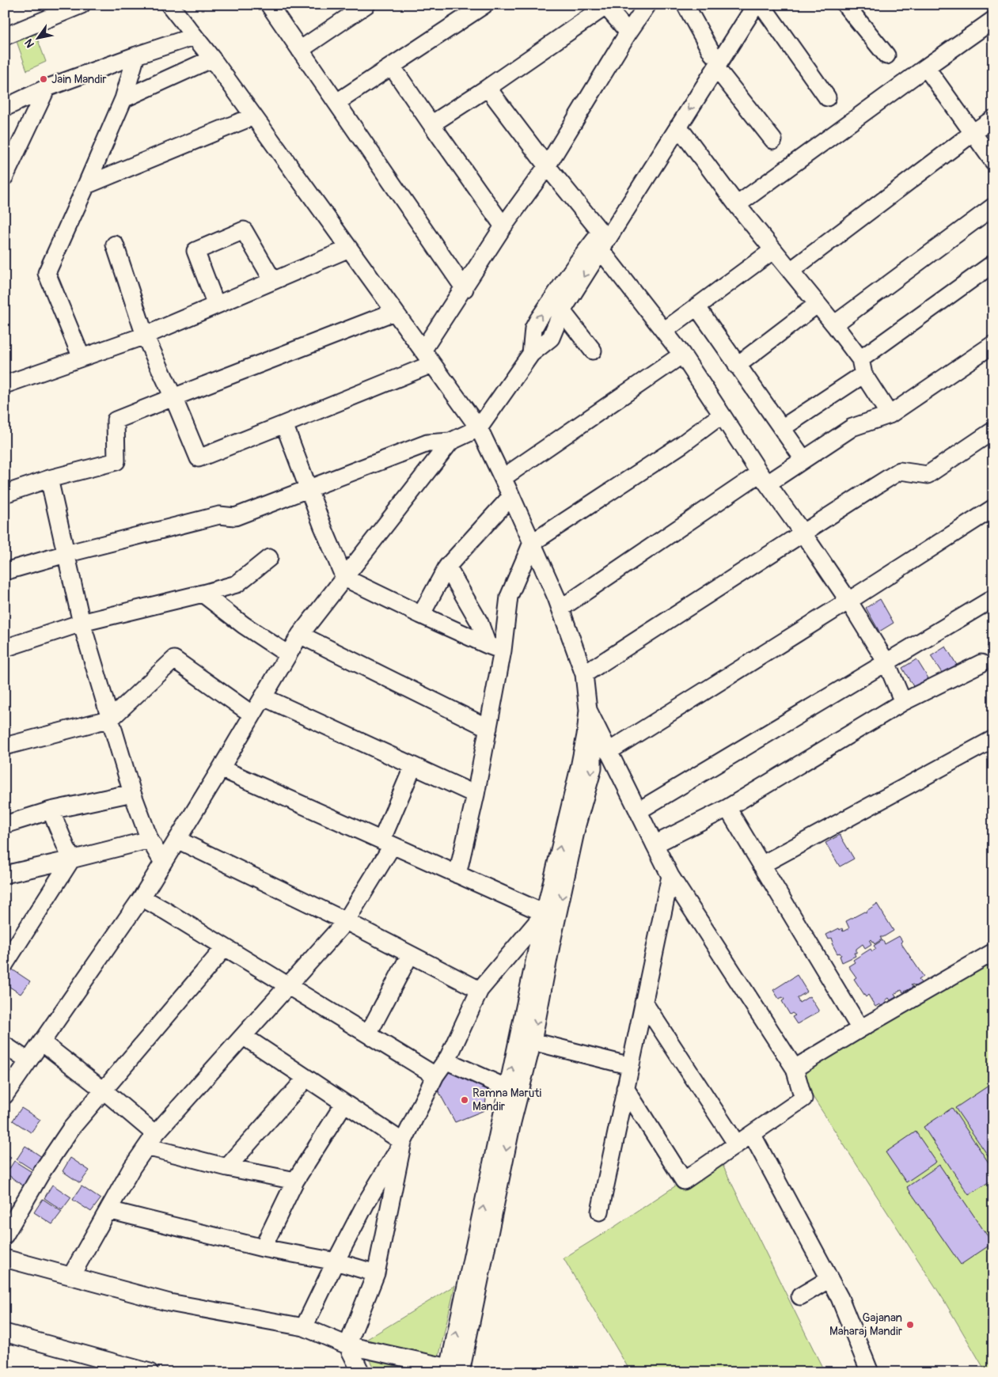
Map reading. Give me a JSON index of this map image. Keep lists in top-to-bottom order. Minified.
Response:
{"places":["Jain Mandir","Ramna Maruti Mandir","Gajanan Maharaj Mandir"],"north":"bottom left"}
